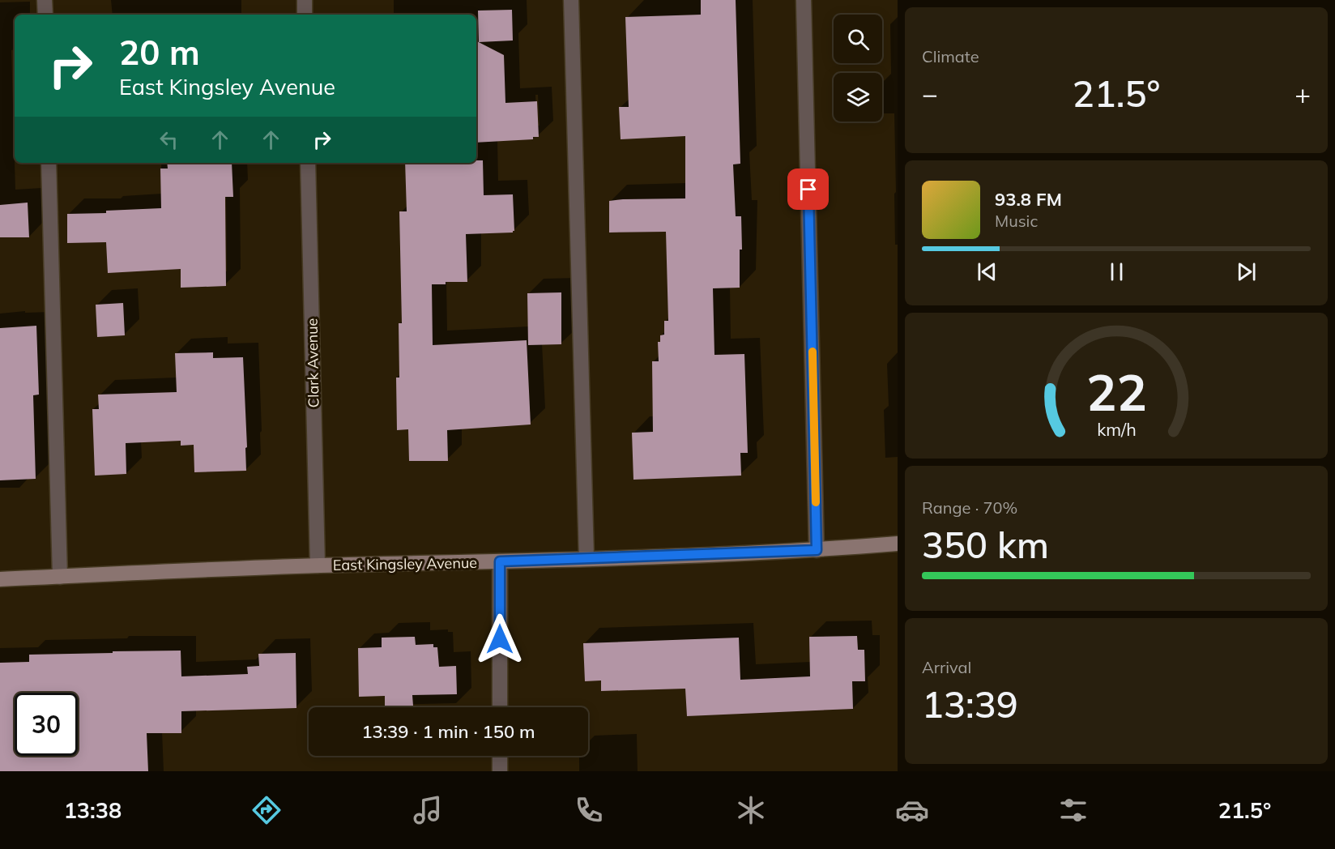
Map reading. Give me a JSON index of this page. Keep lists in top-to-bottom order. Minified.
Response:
{"streets":{"street":["Clark Avenue","East Kingsley Avenue"]},"crossings":[["Clark Avenue","East Kingsley Avenue"]],"page":{"tile":["Climate",["Range · 70%","350 km"],["Arrival","13:39"]],"turn":["20 m","East Kingsley Avenue"],"heat":["−","21.5°","+"],"song":["93.8 FM","Music"],"limit":"30","trip":"13:39 · 1 min · 150 m","tabs":["13:38","21.5°"],"gauge":["22","km/h"]}}
